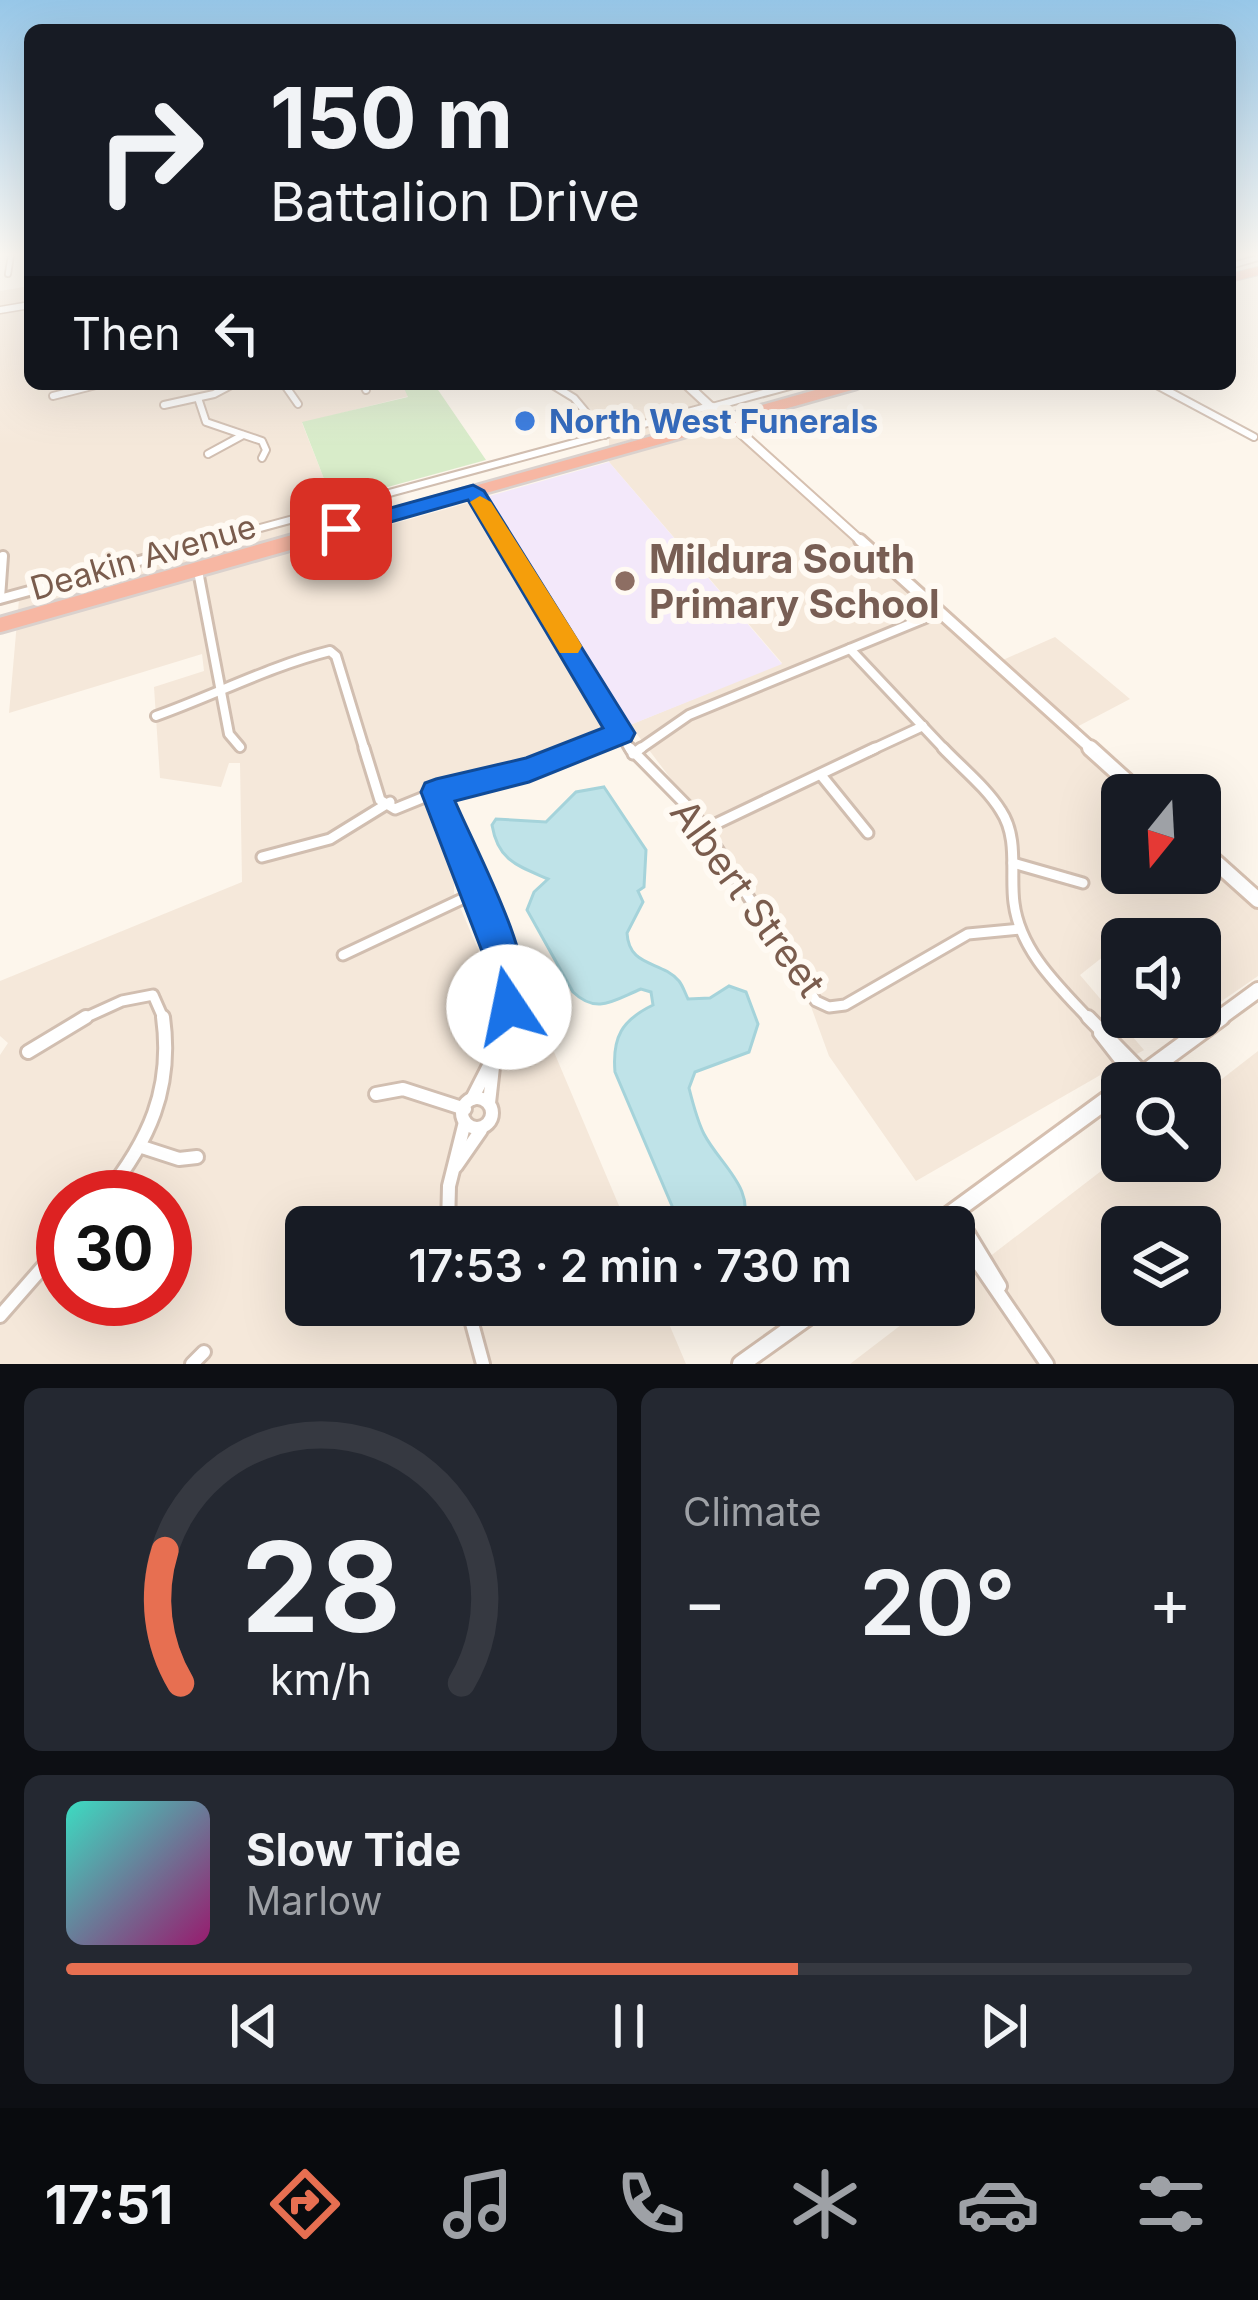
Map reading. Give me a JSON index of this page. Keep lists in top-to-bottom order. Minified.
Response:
{"streets":{"highway":["Deakin Avenue"],"street":["Albert Street"]},"crossings":[["Deakin Avenue","Albert Street"]],"places":["North West Funerals","Mildura South Primary School"],"north":"bottom","page":{"turn":["150 m","Battalion Drive"],"then":"Then","limit":"30","trip":"17:53 · 2 min · 730 m","tile":"Climate","heat":["−","20°","+"],"song":["Slow Tide","Marlow"],"tabs":"17:51","gauge":["28","km/h"]}}
